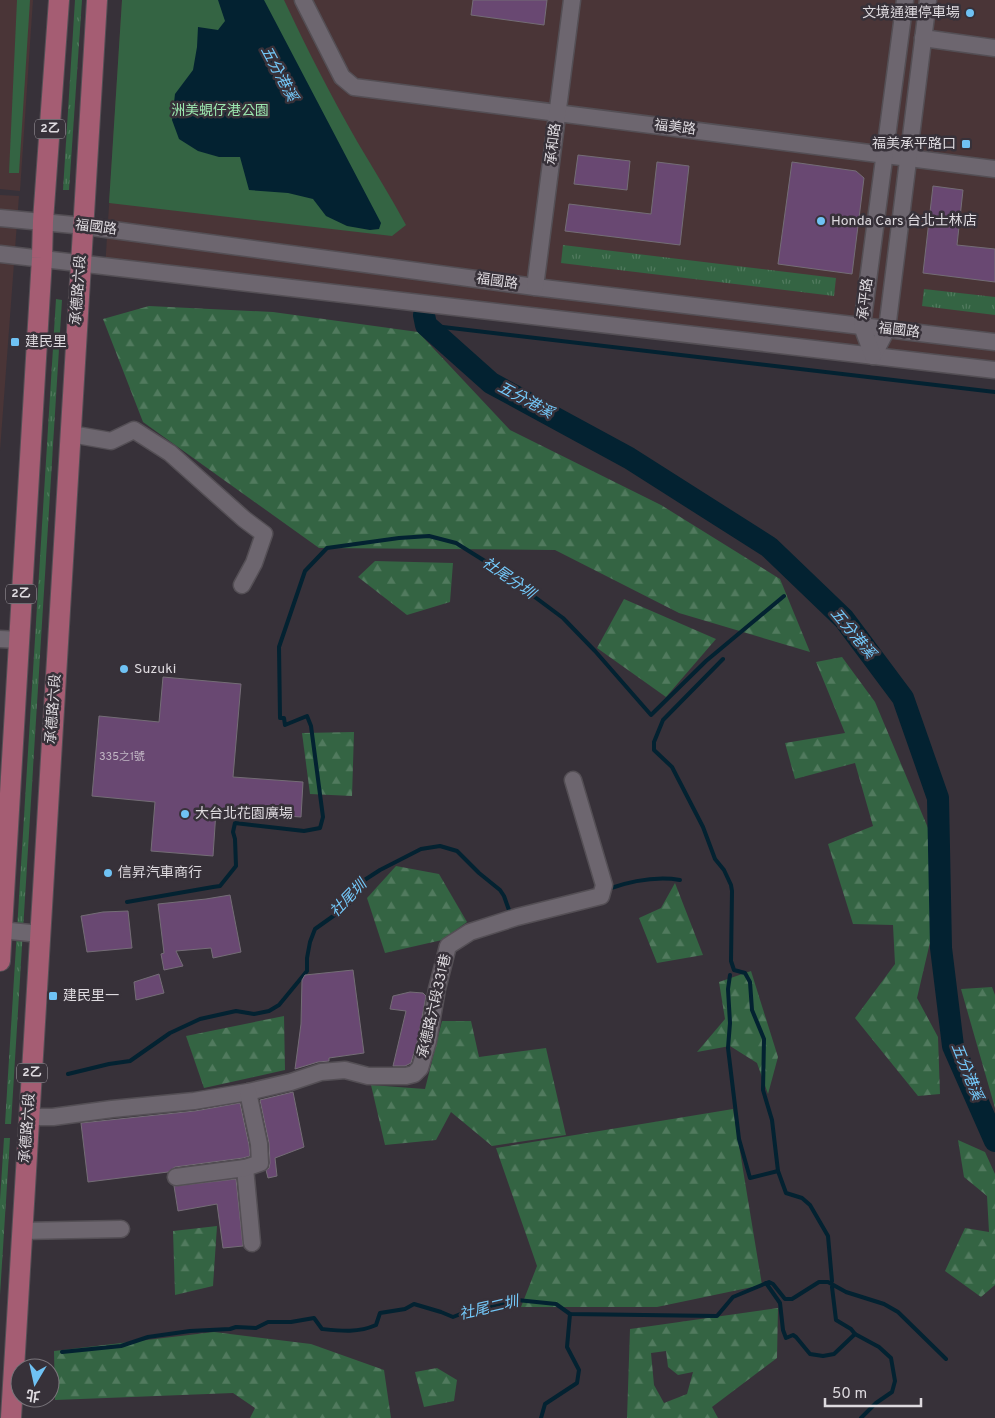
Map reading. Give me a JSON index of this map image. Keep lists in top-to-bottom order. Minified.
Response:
{"streets":{"main road":["2乙","承德路六段"],"street":["福美路","承和路","福國路","承平路","承德路六段331巷"]},"crossings":[["福美路","承和路"],["福美路","承平路"],["2乙","福國路"],["承和路","福國路"],["福國路","承德路六段"],["福國路","承平路"],["承德路六段","承德路六段331巷"]],"water":["五分港溪","社尾分圳","社尾圳","社尾二圳"],"parks":["洲美蜆仔港公園"],"places":{"other":["文境通運停車場","Honda Cars 台北士林店","Suzuki","大台北花園廣場","信昇汽車商行"],"transit":["福美承平路口","建民里","建民里一"]},"house_numbers":["335之1號"],"scale_bar":"50 m","north":"bottom"}
